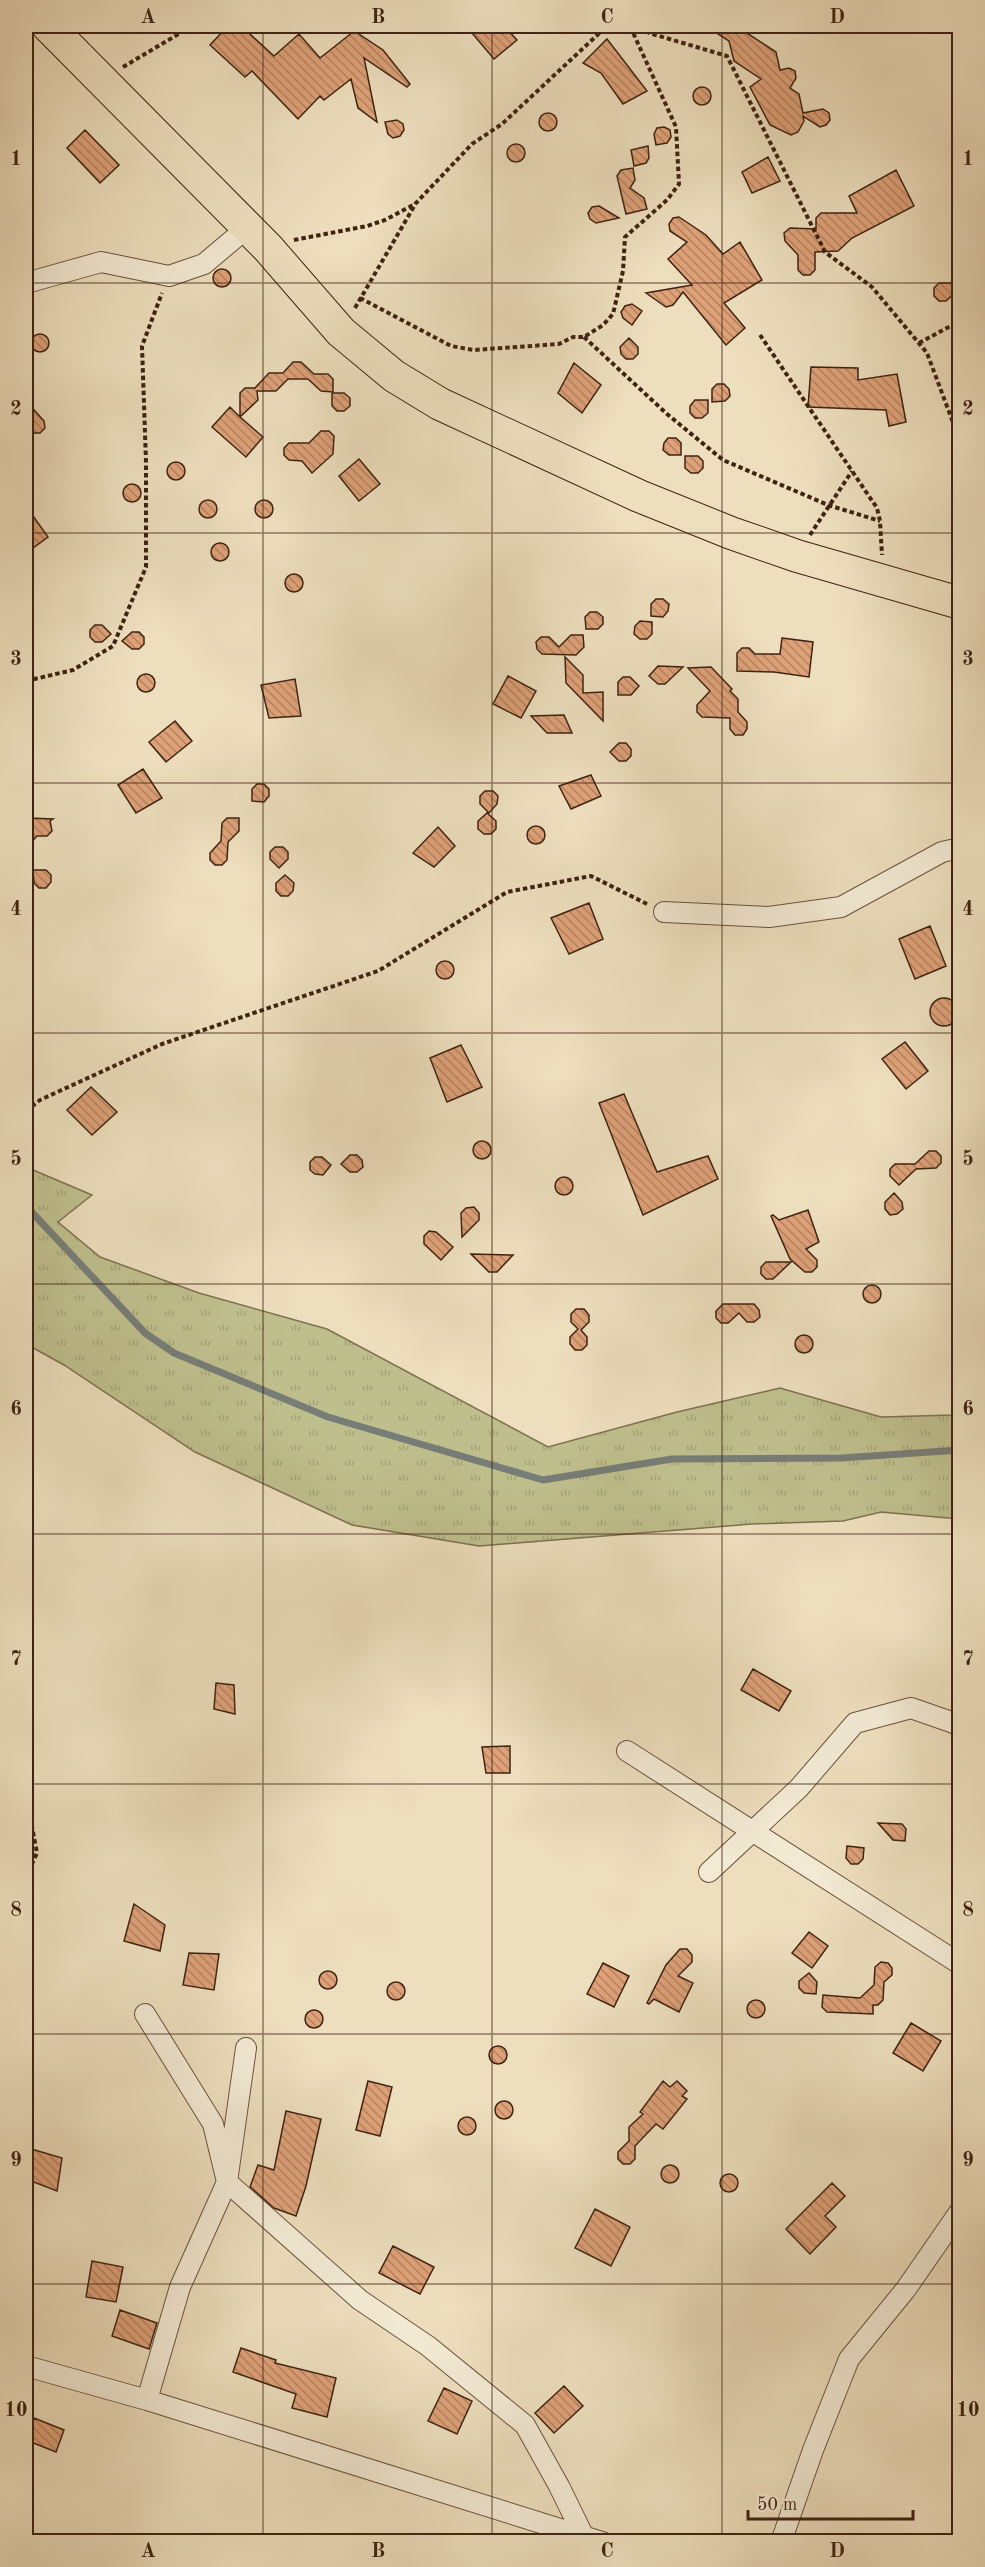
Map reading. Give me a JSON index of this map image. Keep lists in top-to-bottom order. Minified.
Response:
{"scale_bar":"50 m","grid":{"columns":["A","B","C","D"],"rows":["1","2","3","4","5","6","7","8","9","10"]}}
